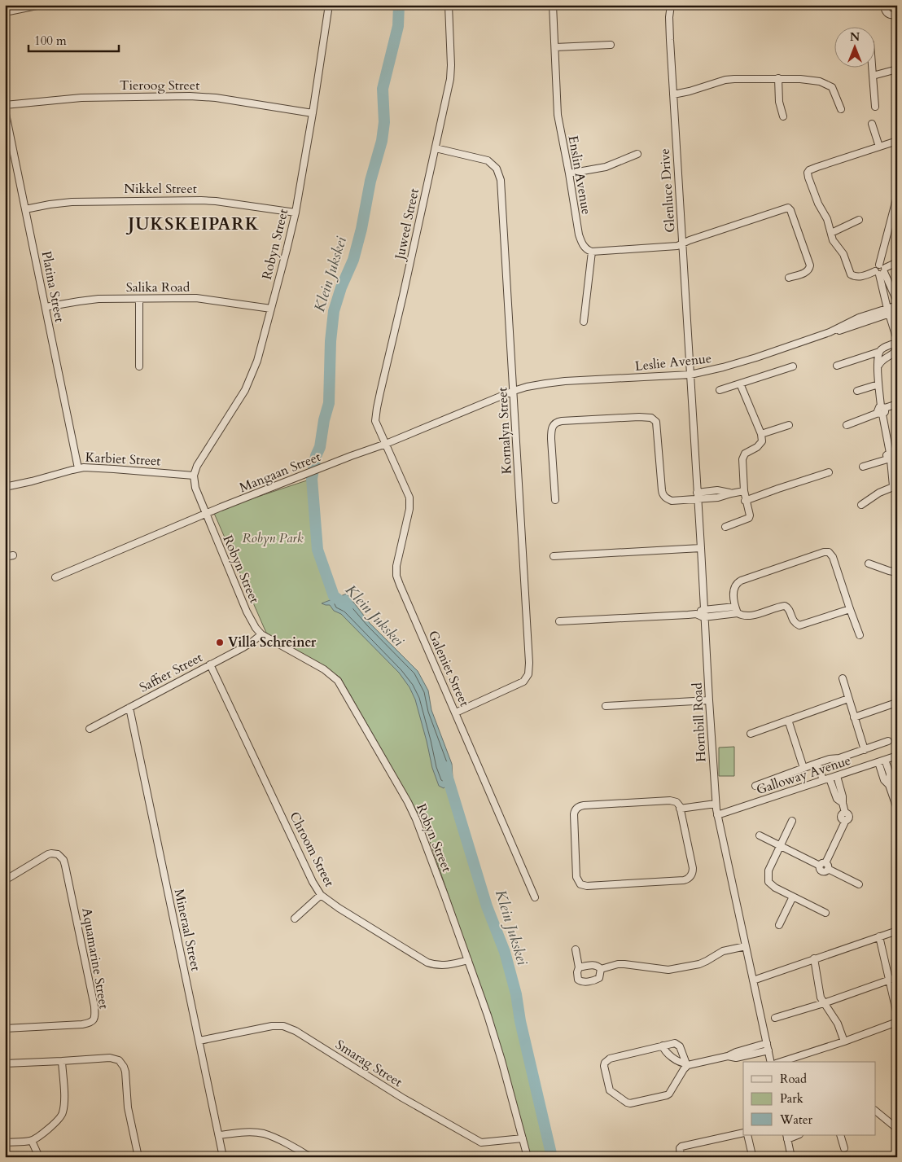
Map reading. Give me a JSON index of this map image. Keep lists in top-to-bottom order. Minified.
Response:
{"streets":{"street":["Tieroog Street","Enslin Avenue","Nikkel Street","Glenluce Drive","Juweel Street","Robyn Street","Platina Street","Salika Road","Leslie Avenue","Kornalyn Street","Karbiet Street","Mangaan Street","Galeniet Street","Saffier Street","Hornbill Road","Galloway Avenue","Chroom Street","Mineraal Street","Aquamarine Street","Smarag Street"]},"crossings":[["Tieroog Street","Robyn Street"],["Nikkel Street","Robyn Street"],["Nikkel Street","Platina Street"],["Glenluce Drive","Leslie Avenue"],["Glenluce Drive","Hornbill Road"],["Juweel Street","Kornalyn Street"],["Juweel Street","Mangaan Street"],["Juweel Street","Galeniet Street"],["Robyn Street","Salika Road"],["Robyn Street","Karbiet Street"],["Robyn Street","Mangaan Street"],["Robyn Street","Saffier Street"],["Robyn Street","Chroom Street"],["Robyn Street","Smarag Street"],["Platina Street","Salika Road"],["Platina Street","Karbiet Street"],["Leslie Avenue","Kornalyn Street"],["Leslie Avenue","Mangaan Street"],["Leslie Avenue","Hornbill Road"],["Kornalyn Street","Mangaan Street"],["Kornalyn Street","Galeniet Street"],["Mangaan Street","Galeniet Street"],["Saffier Street","Chroom Street"],["Saffier Street","Mineraal Street"],["Hornbill Road","Galloway Avenue"],["Mineraal Street","Smarag Street"]],"districts":["JUKSKEIPARK"],"water":["Klein Jukskei"],"parks":["Robyn Park"],"places":["Villa Schreiner"],"legend":["Road","Park","Water"],"scale_bar":"100 m","north":"top"}
